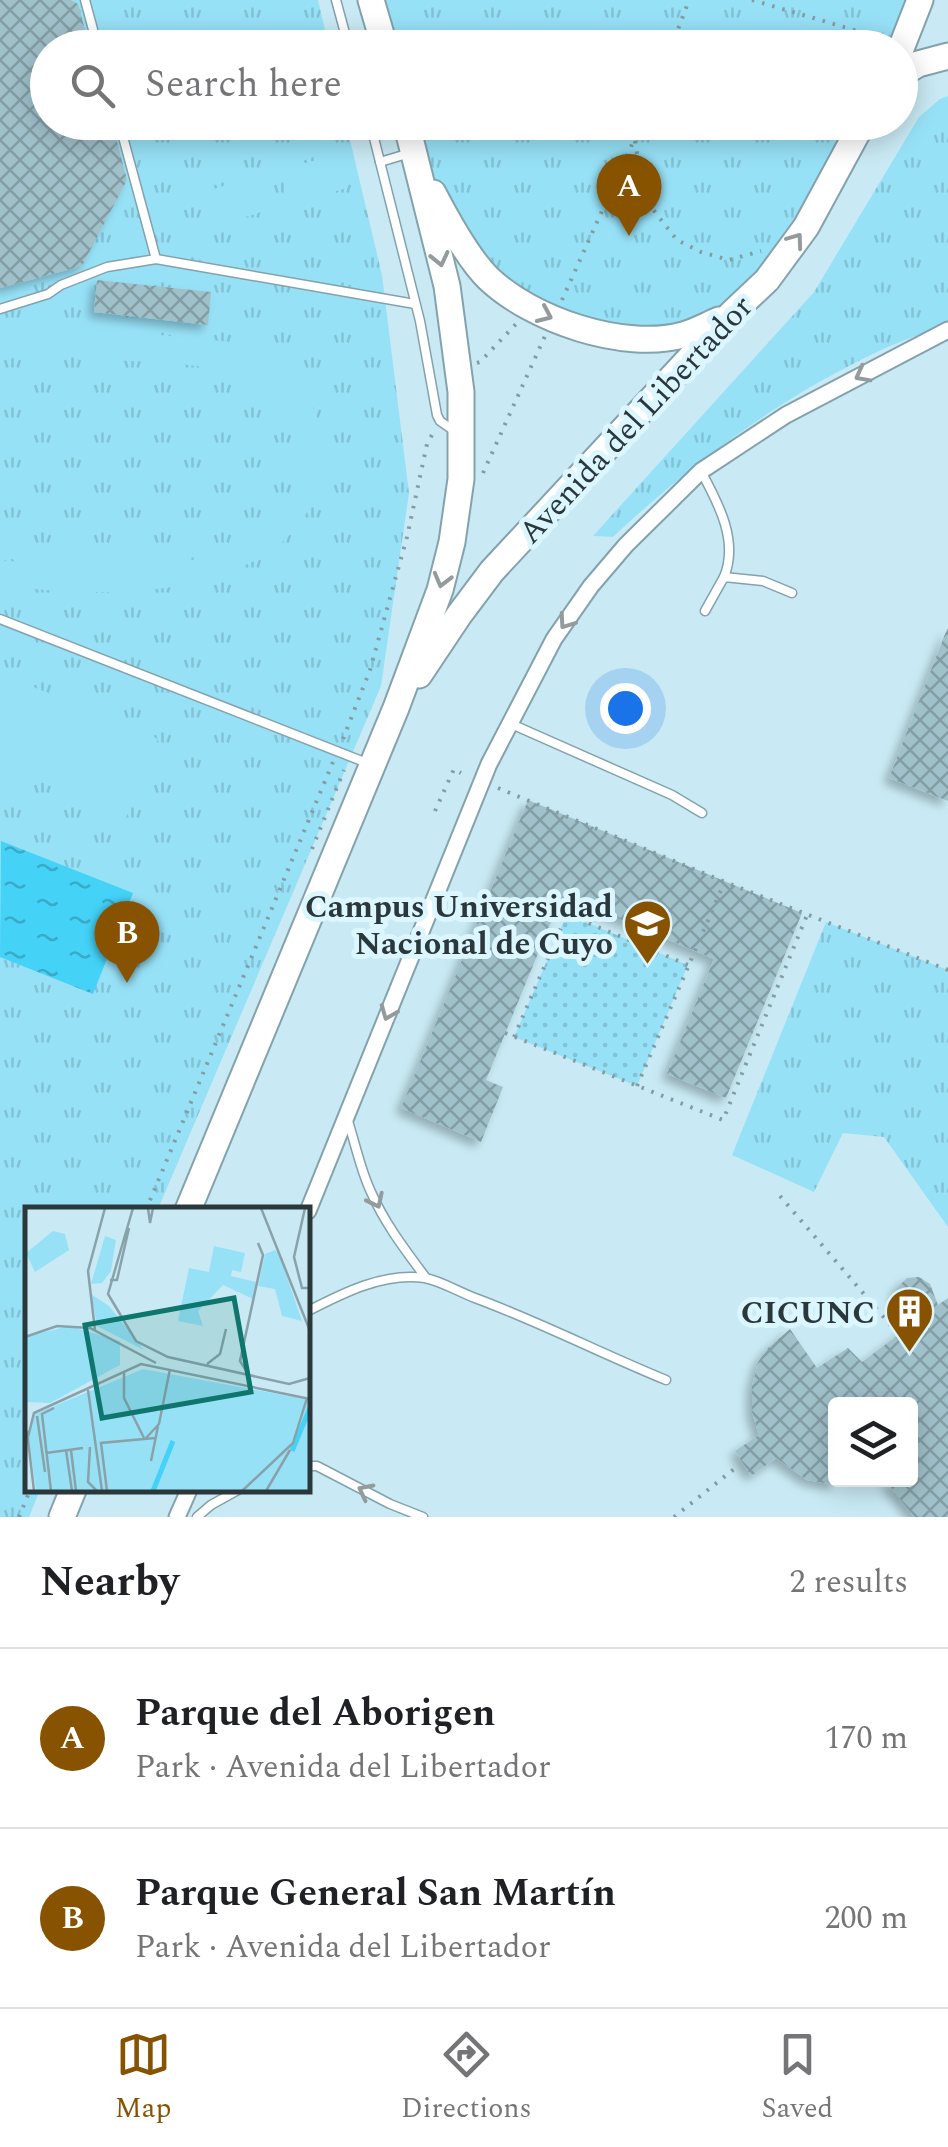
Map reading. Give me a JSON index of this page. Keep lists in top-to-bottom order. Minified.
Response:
{"streets":{"main road":["Avenida del Libertador"]},"places":{"school or university":["Campus Universidad Nacional de Cuyo"],"building":["CICUNC"]},"page":{"search":"Search here","pins":["A","B"],"heading":["Nearby","2 results"],"list":[{"mark":"A","name":"Parque del Aborigen","note":"Park · Avenida del Libertador","value":"170 m"},{"mark":"B","name":"Parque General San Martín","note":"Park · Avenida del Libertador","value":"200 m"}],"nav":["Map","Directions","Saved"]}}
